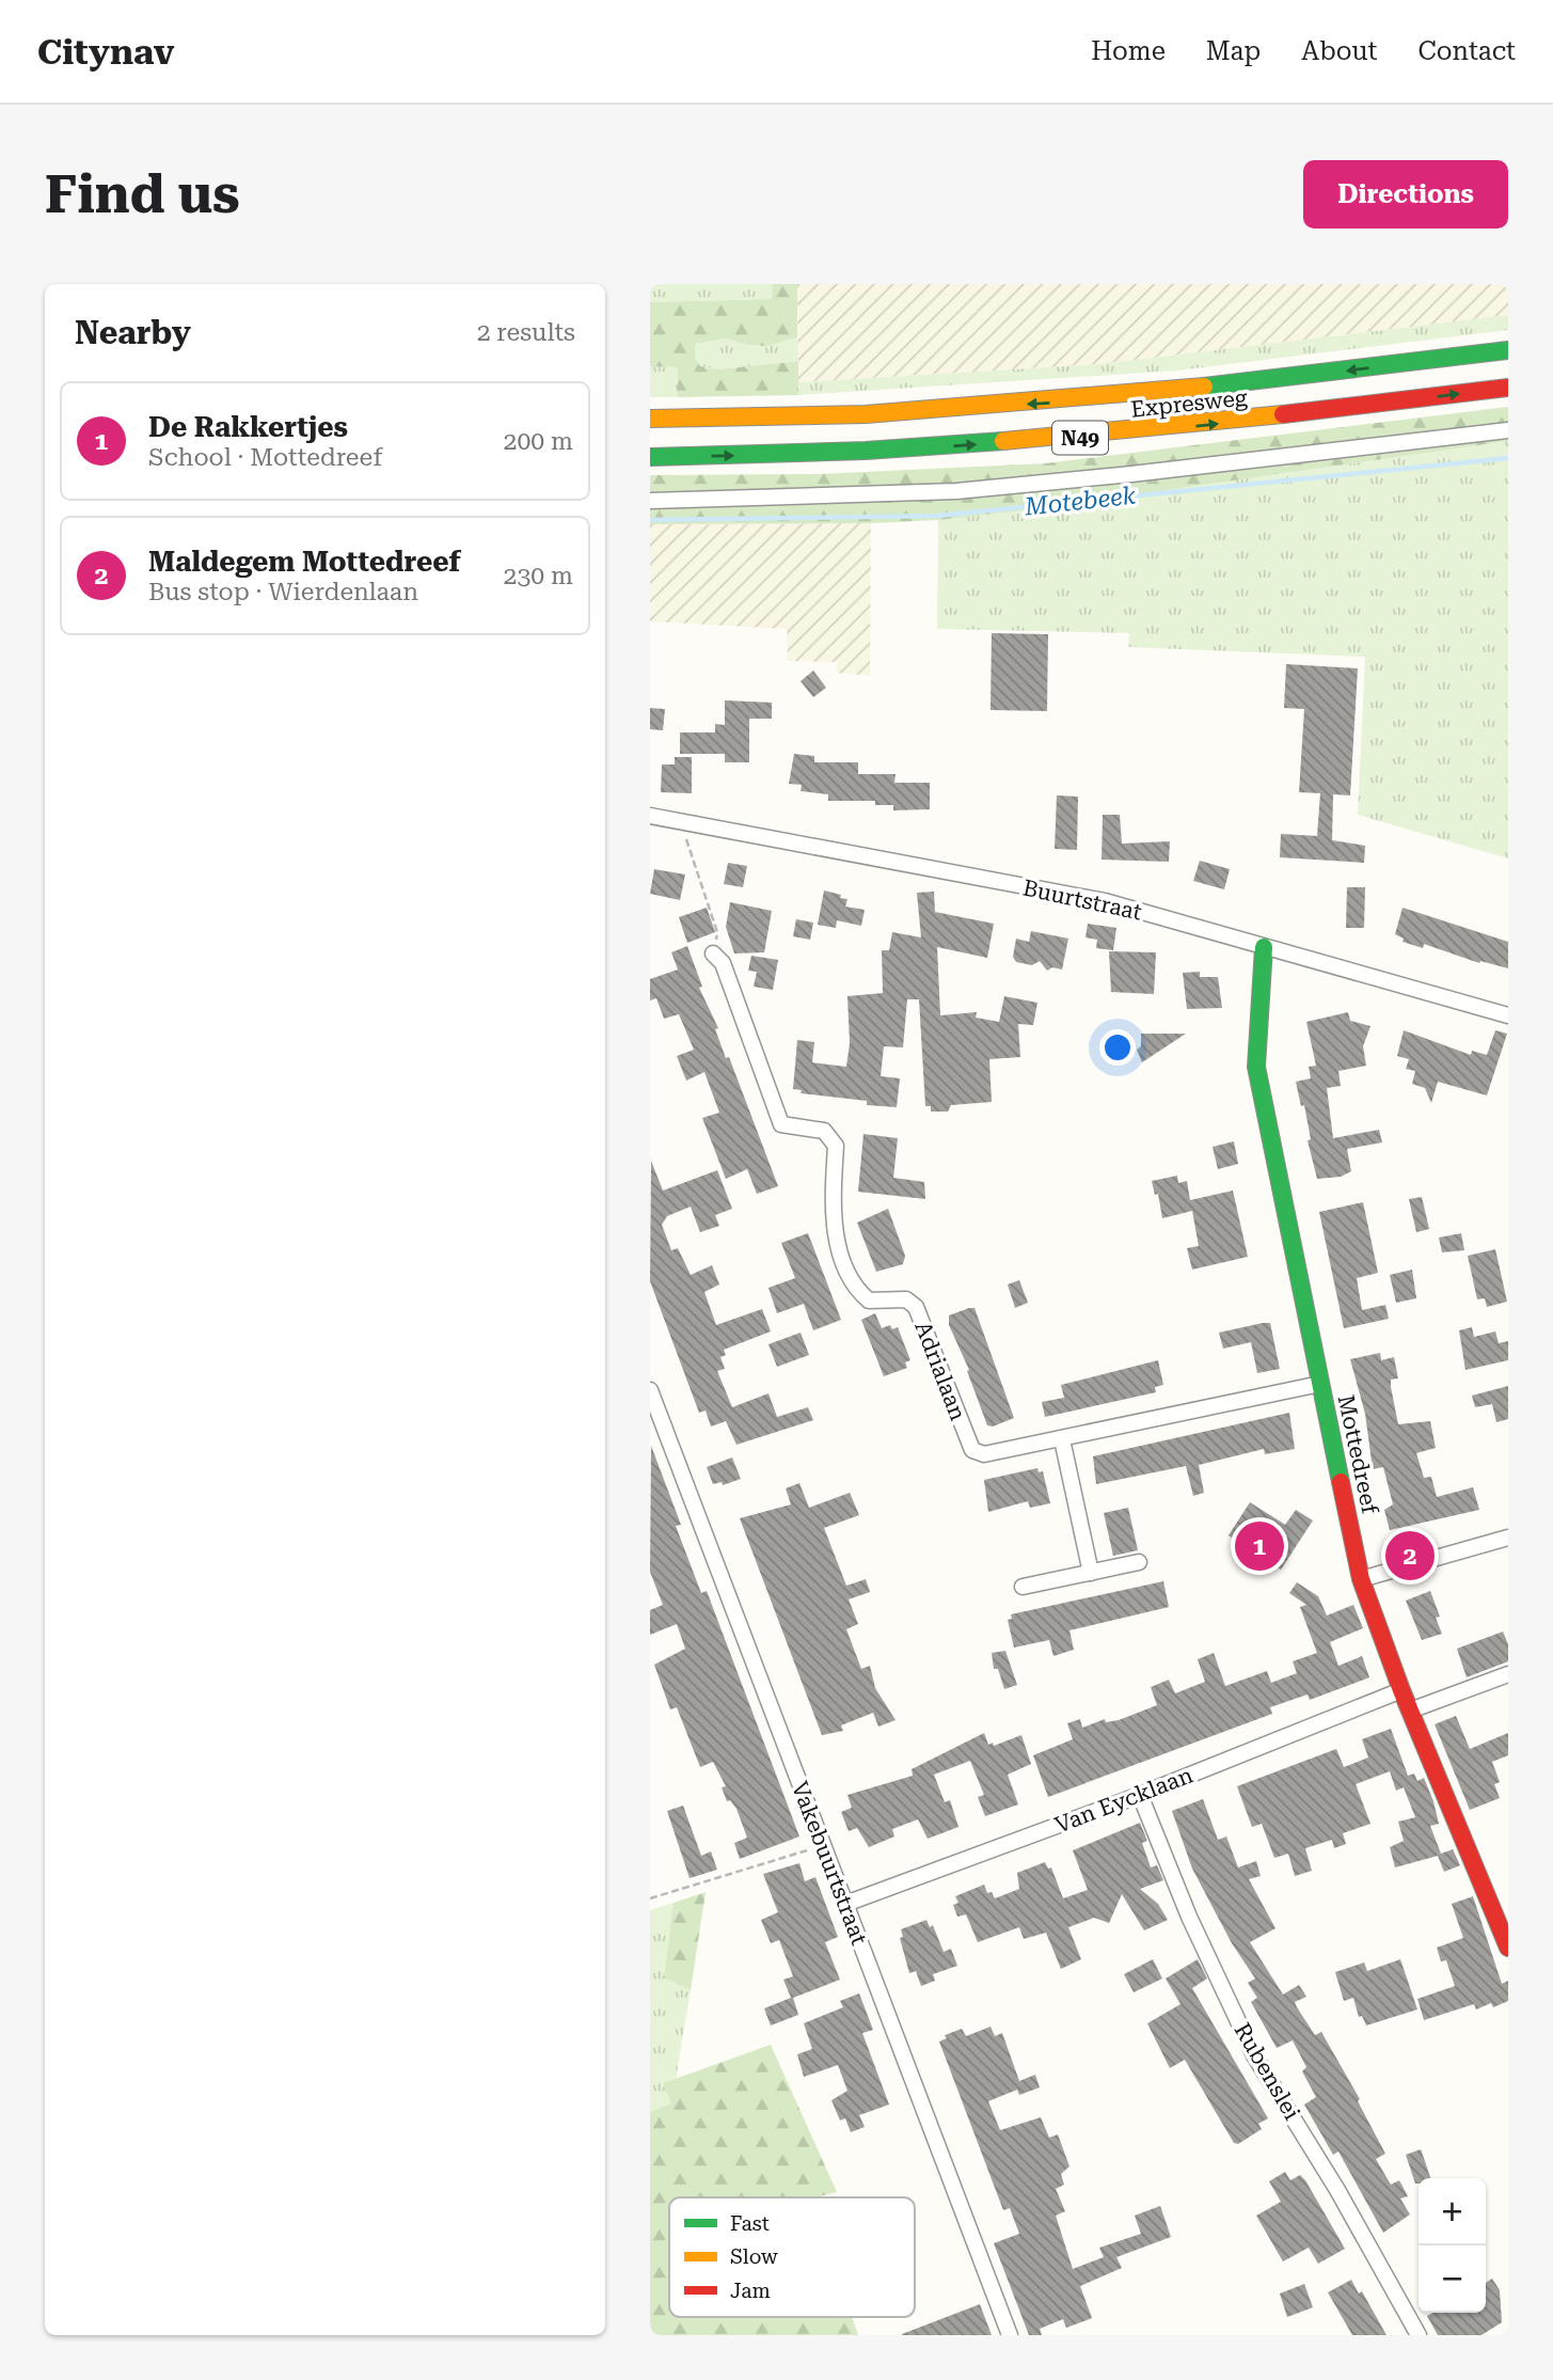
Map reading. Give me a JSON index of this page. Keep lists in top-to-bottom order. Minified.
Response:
{"streets":{"main road":["Expresweg","N49","Mottedreef"],"street":["Buurtstraat","Adrialaan","Van Eycklaan","Vakebuurtstraat","Rubenslei"]},"crossings":[["Buurtstraat","Mottedreef"],["Adrialaan","Mottedreef"],["Mottedreef","Van Eycklaan"],["Van Eycklaan","Vakebuurtstraat"],["Van Eycklaan","Rubenslei"]],"water":["Motebeek"],"legend":["Fast","Slow","Jam"],"page":{"header":"Citynav","nav":["Home","Map","About","Contact"],"buttons":"Directions","title":"Find us","heading":["Nearby","2 results"],"list":[{"mark":"1","name":"De Rakkertjes","note":"School · Mottedreef","value":"200 m"},{"mark":"2","name":"Maldegem Mottedreef","note":"Bus stop · Wierdenlaan","value":"230 m"}],"pins":["1","2"],"map_buttons":["+","−"]}}
